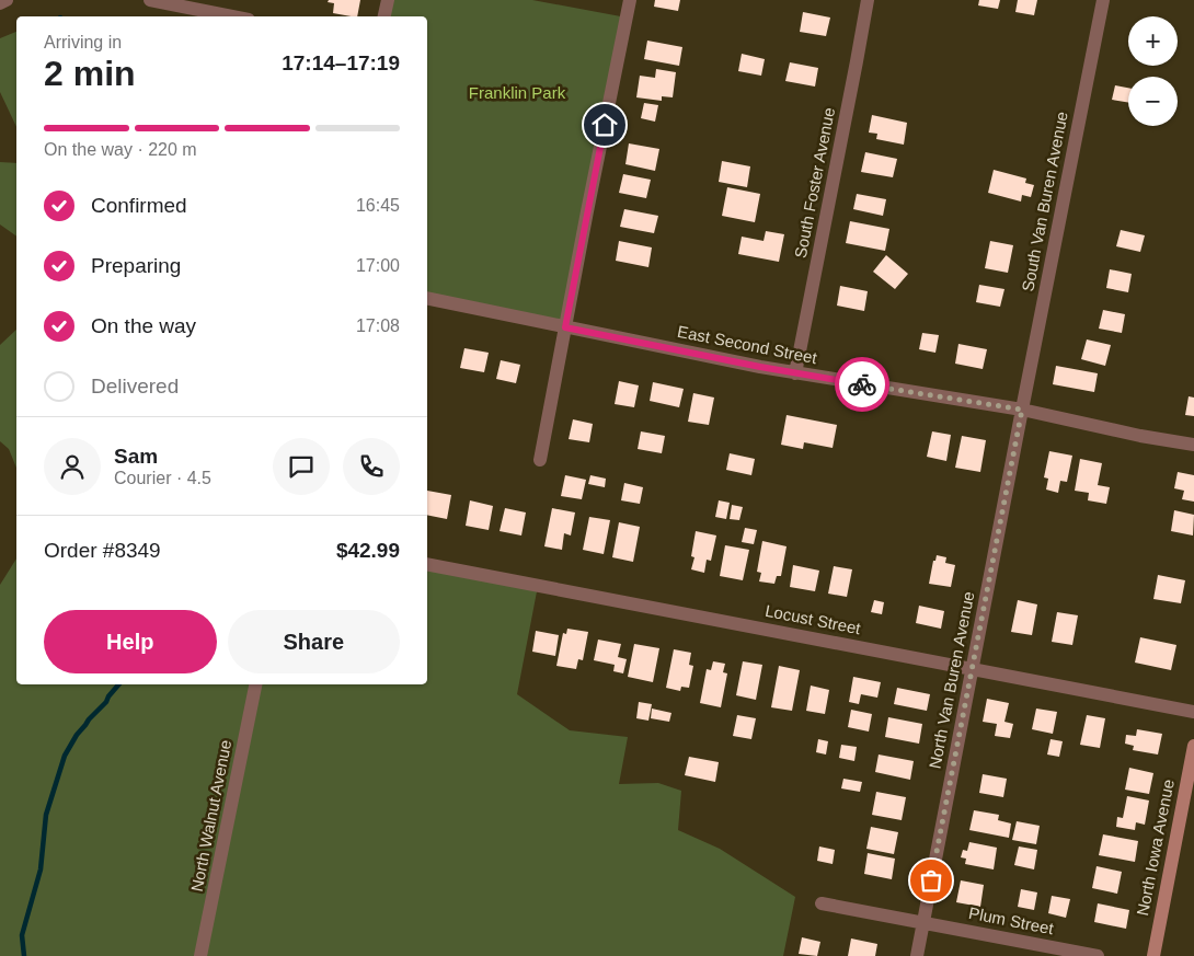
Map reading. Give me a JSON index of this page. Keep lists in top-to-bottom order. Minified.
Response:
{"streets":{"main road":["North Iowa Avenue"],"street":["South Foster Avenue","South Van Buren Avenue","East Second Street","Locust Street","North Van Buren Avenue","North Walnut Avenue","Plum Street"]},"crossings":[["South Foster Avenue","East Second Street"],["South Van Buren Avenue","East Second Street"],["South Van Buren Avenue","North Van Buren Avenue"],["East Second Street","North Van Buren Avenue"],["Locust Street","North Van Buren Avenue"],["North Van Buren Avenue","Plum Street"]],"parks":["Franklin Park"],"page":{"map_buttons":["+","−"],"heading":["2 min","Arriving in","17:14–17:19"],"panel":["Sam","Courier · 4.5","Order #8349","$42.99"],"bar":"On the way · 220 m","list":[["Confirmed","16:45"],["Preparing","17:00"],["On the way","17:08"],"Delivered"],"buttons":["Help","Share"]}}
